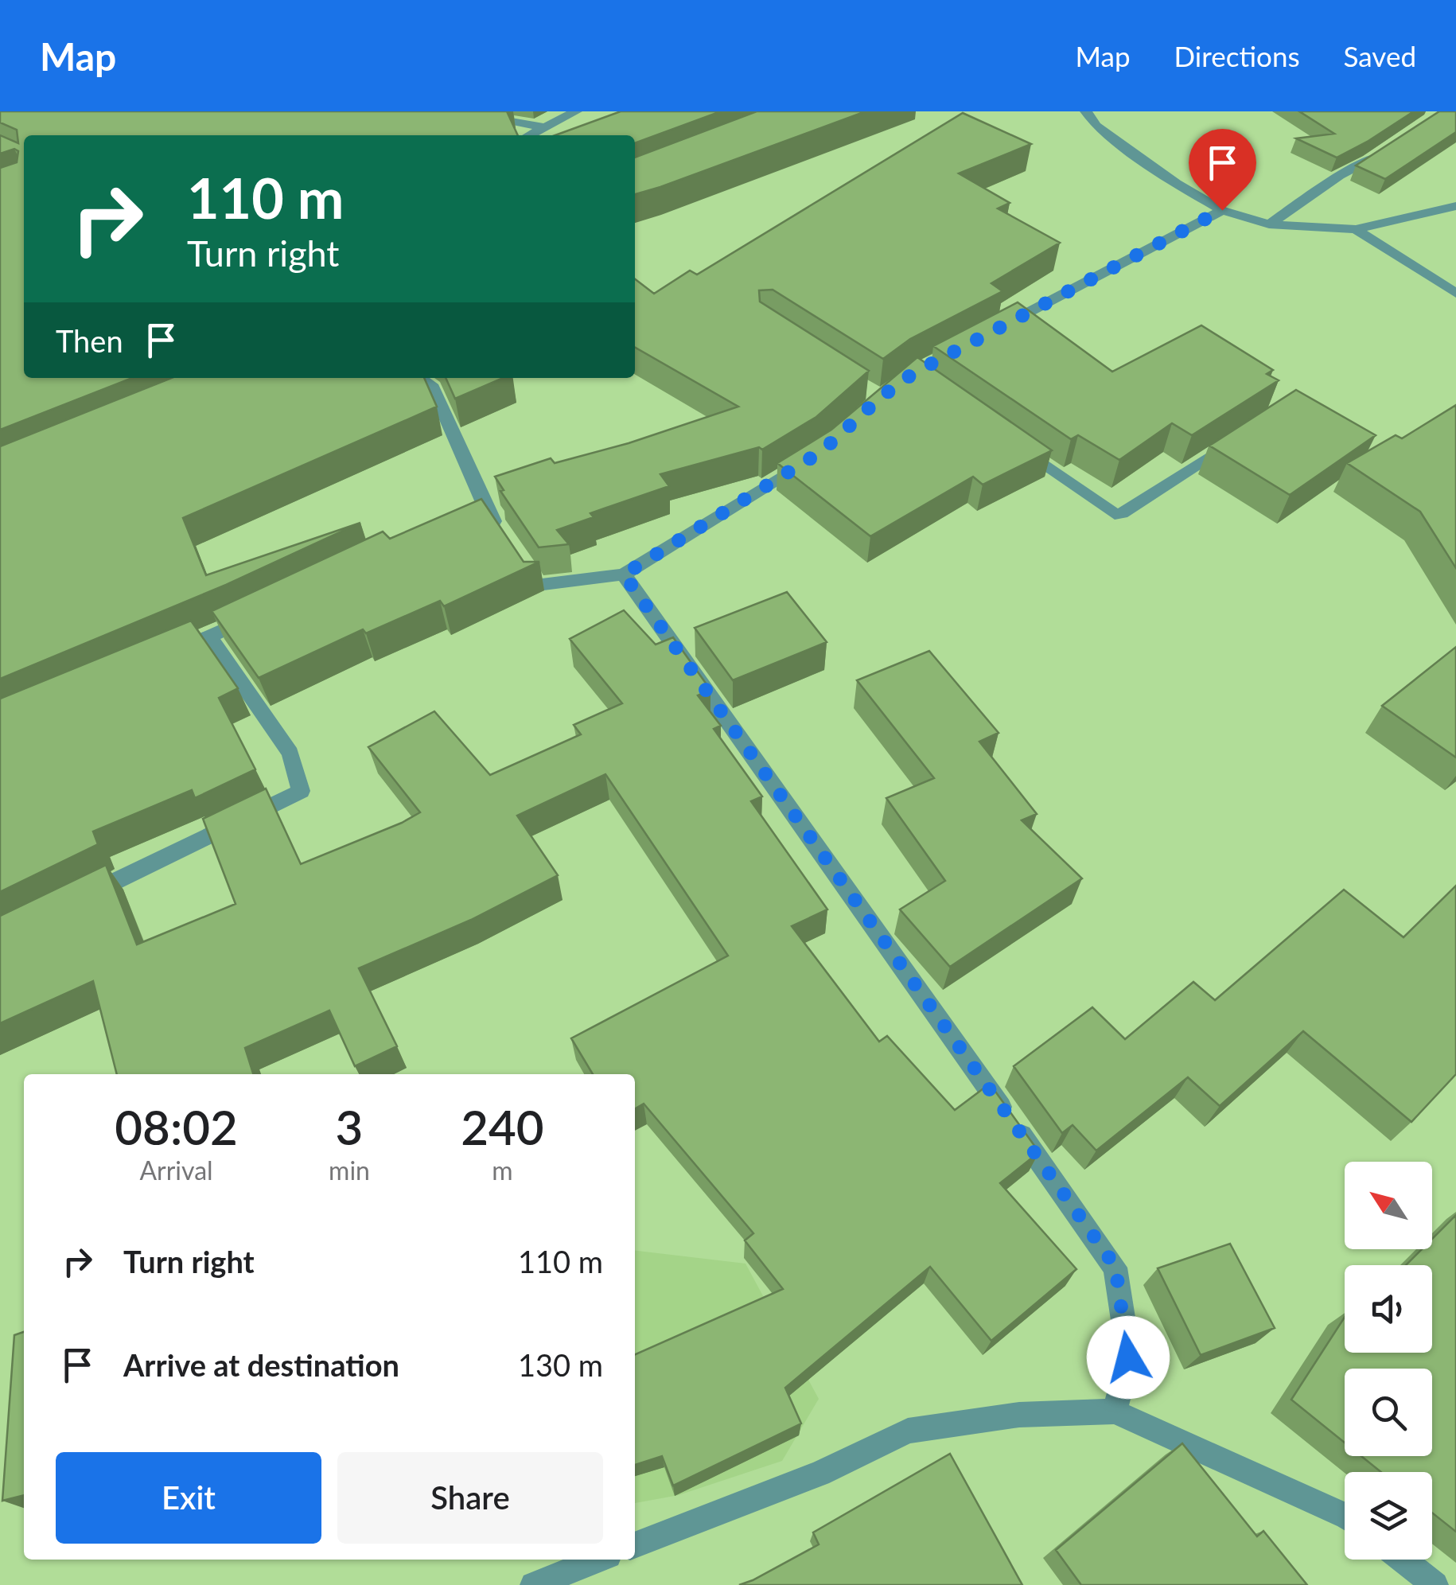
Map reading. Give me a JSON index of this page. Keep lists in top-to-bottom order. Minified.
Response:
{"north":"top left","page":{"header":"Map","nav":["Map","Directions","Saved"],"turn":["110 m","Turn right"],"then":"Then","eta":["08:02","Arrival","3","min","240","m"],"list":[{"name":"Turn right","value":"110 m"},{"name":"Arrive at destination","value":"130 m"}],"buttons":["Exit","Share"]}}
